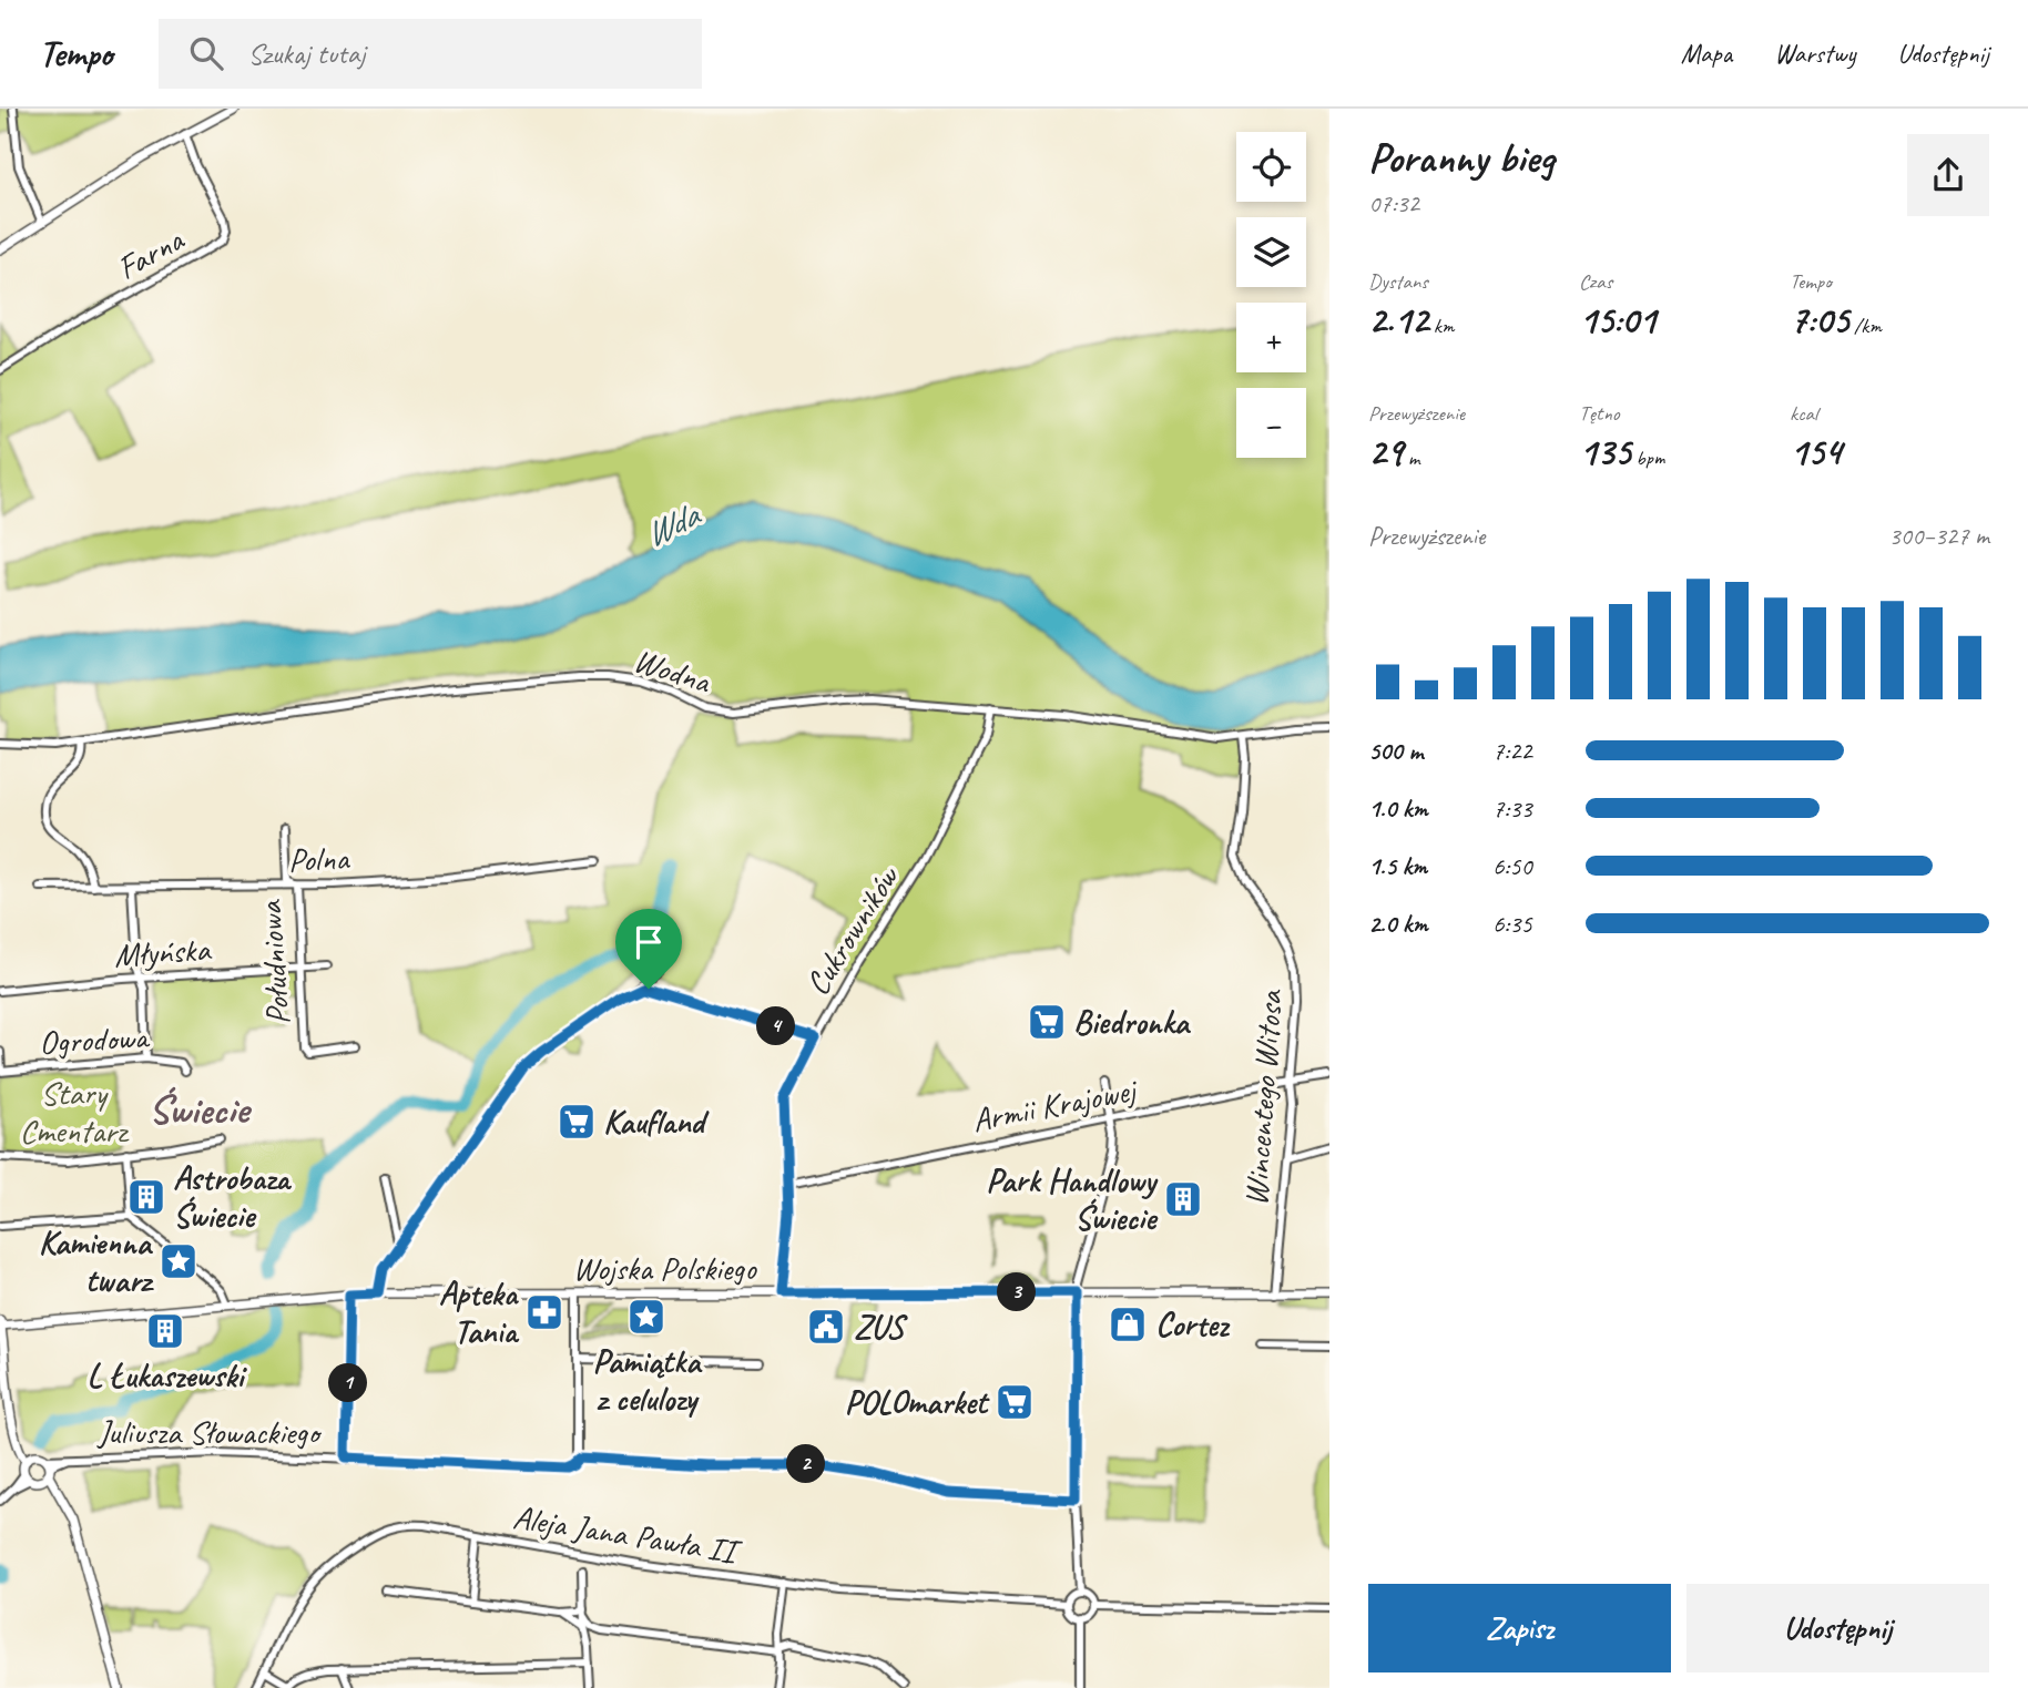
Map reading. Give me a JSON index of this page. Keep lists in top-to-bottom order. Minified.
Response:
{"streets":{"street":["Farna","Wodna","Polna","Cukrowników","Młyńska","Południowa","Ogrodowa","Wincentego Witosa","Armii Krajowej","Wojska Polskiego","Juliusza Słowackiego","Aleja Jana Pawła II"]},"crossings":[["Wodna","Cukrowników"],["Wodna","Wincentego Witosa"],["Polna","Południowa"],["Cukrowników","Armii Krajowej"],["Cukrowników","Wojska Polskiego"],["Młyńska","Południowa"],["Wincentego Witosa","Armii Krajowej"],["Wincentego Witosa","Wojska Polskiego"]],"districts":["Świecie"],"water":["Wda"],"parks":["Stary Cmentarz"],"places":{"supermarket":["Biedronka","Kaufland","POLOmarket"],"building":["Astrobaza Świecie","Park Handlowy Świecie","L Łukaszewski"],"place":["Kamienna twarz","Pamiątka z celulozy"],"pharmacy":["Apteka Tania"],"shop":["Cortez"],"public building":["ZUS"]},"page":{"header":"Tempo","search":"Szukaj tutaj","nav":["Mapa","Warstwy","Udostępnij"],"heading":["Poranny bieg","07:32"],"map_buttons":["+","−"],"stats":[["Dystans","2.12 km"],["Czas","15:01"],["Tempo","7:05 /km"],["Przewyższenie","29 m"],["Tętno","135 bpm"],["kcal","154"]],"chart":["Przewyższenie","300–327 m"],"list":[{"name":"500 m","note":"7:22"},{"name":"1.0 km","note":"7:33"},{"name":"1.5 km","note":"6:50"},{"name":"2.0 km","note":"6:35"}],"pins":["4","3","1","2"],"buttons":["Zapisz","Udostępnij"]}}
